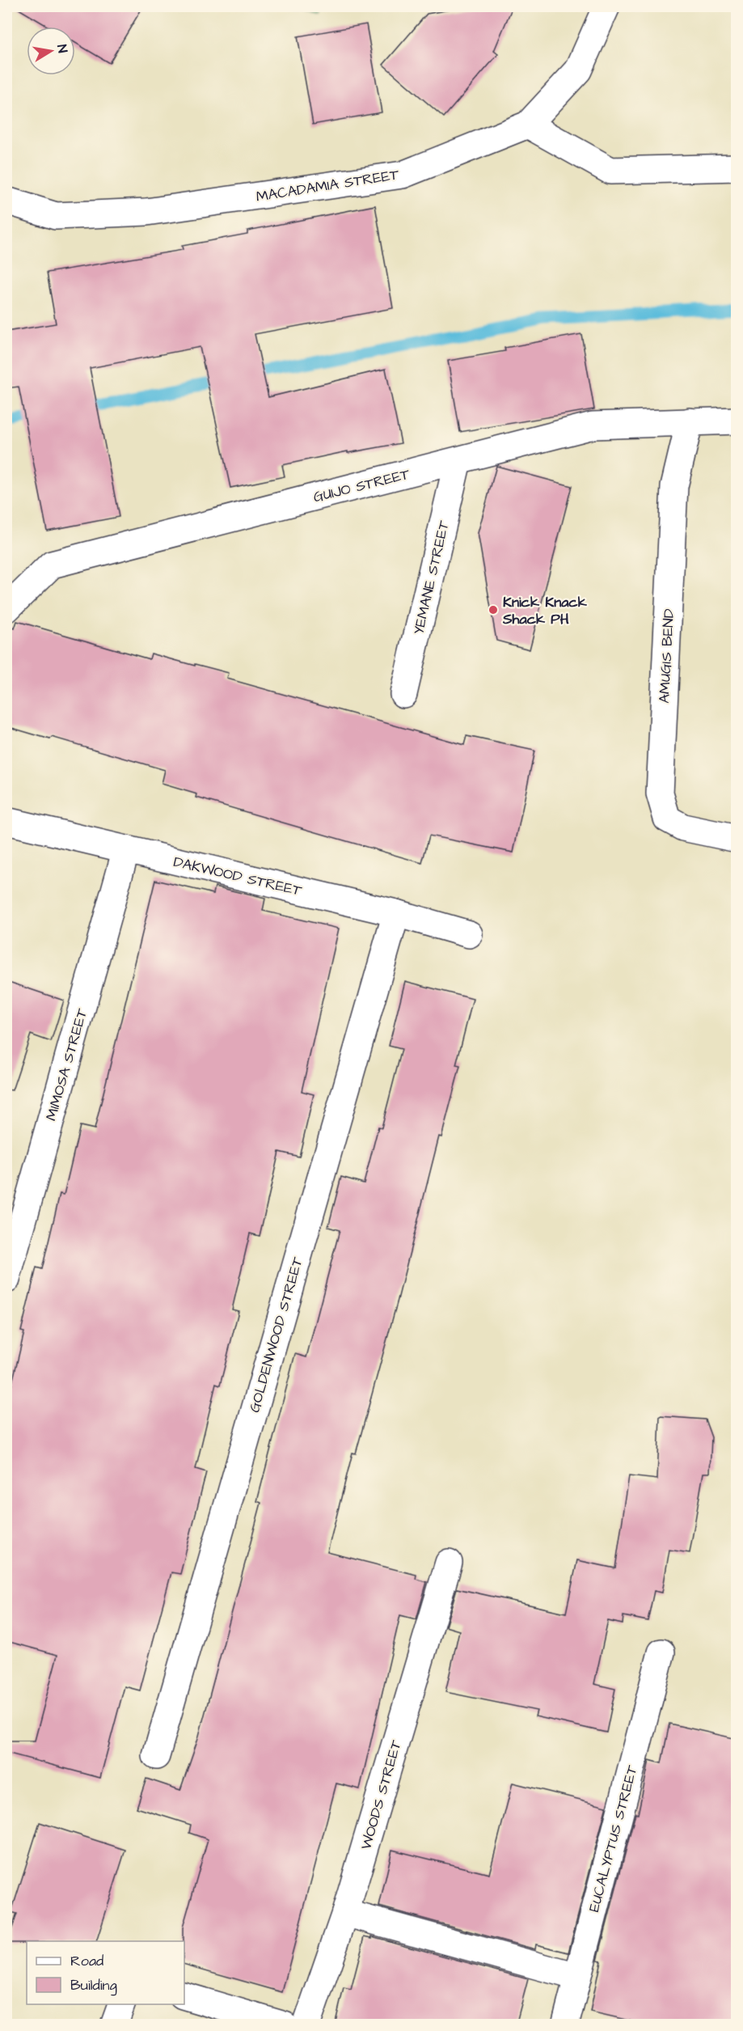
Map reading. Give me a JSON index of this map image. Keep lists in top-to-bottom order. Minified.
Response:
{"streets":{"street":["MACADAMIA STREET","GUIJO STREET","YEMANE STREET","AMUGIS BEND","DAKWOOD STREET","MIMOSA STREET","GOLDENWOOD STREET","WOODS STREET","EUCALYPTUS STREET"]},"crossings":[["GUIJO STREET","YEMANE STREET"],["GUIJO STREET","AMUGIS BEND"],["DAKWOOD STREET","MIMOSA STREET"],["DAKWOOD STREET","GOLDENWOOD STREET"]],"places":["Knick Knack Shack PH"],"legend":["Road","Building"],"north":"right"}
